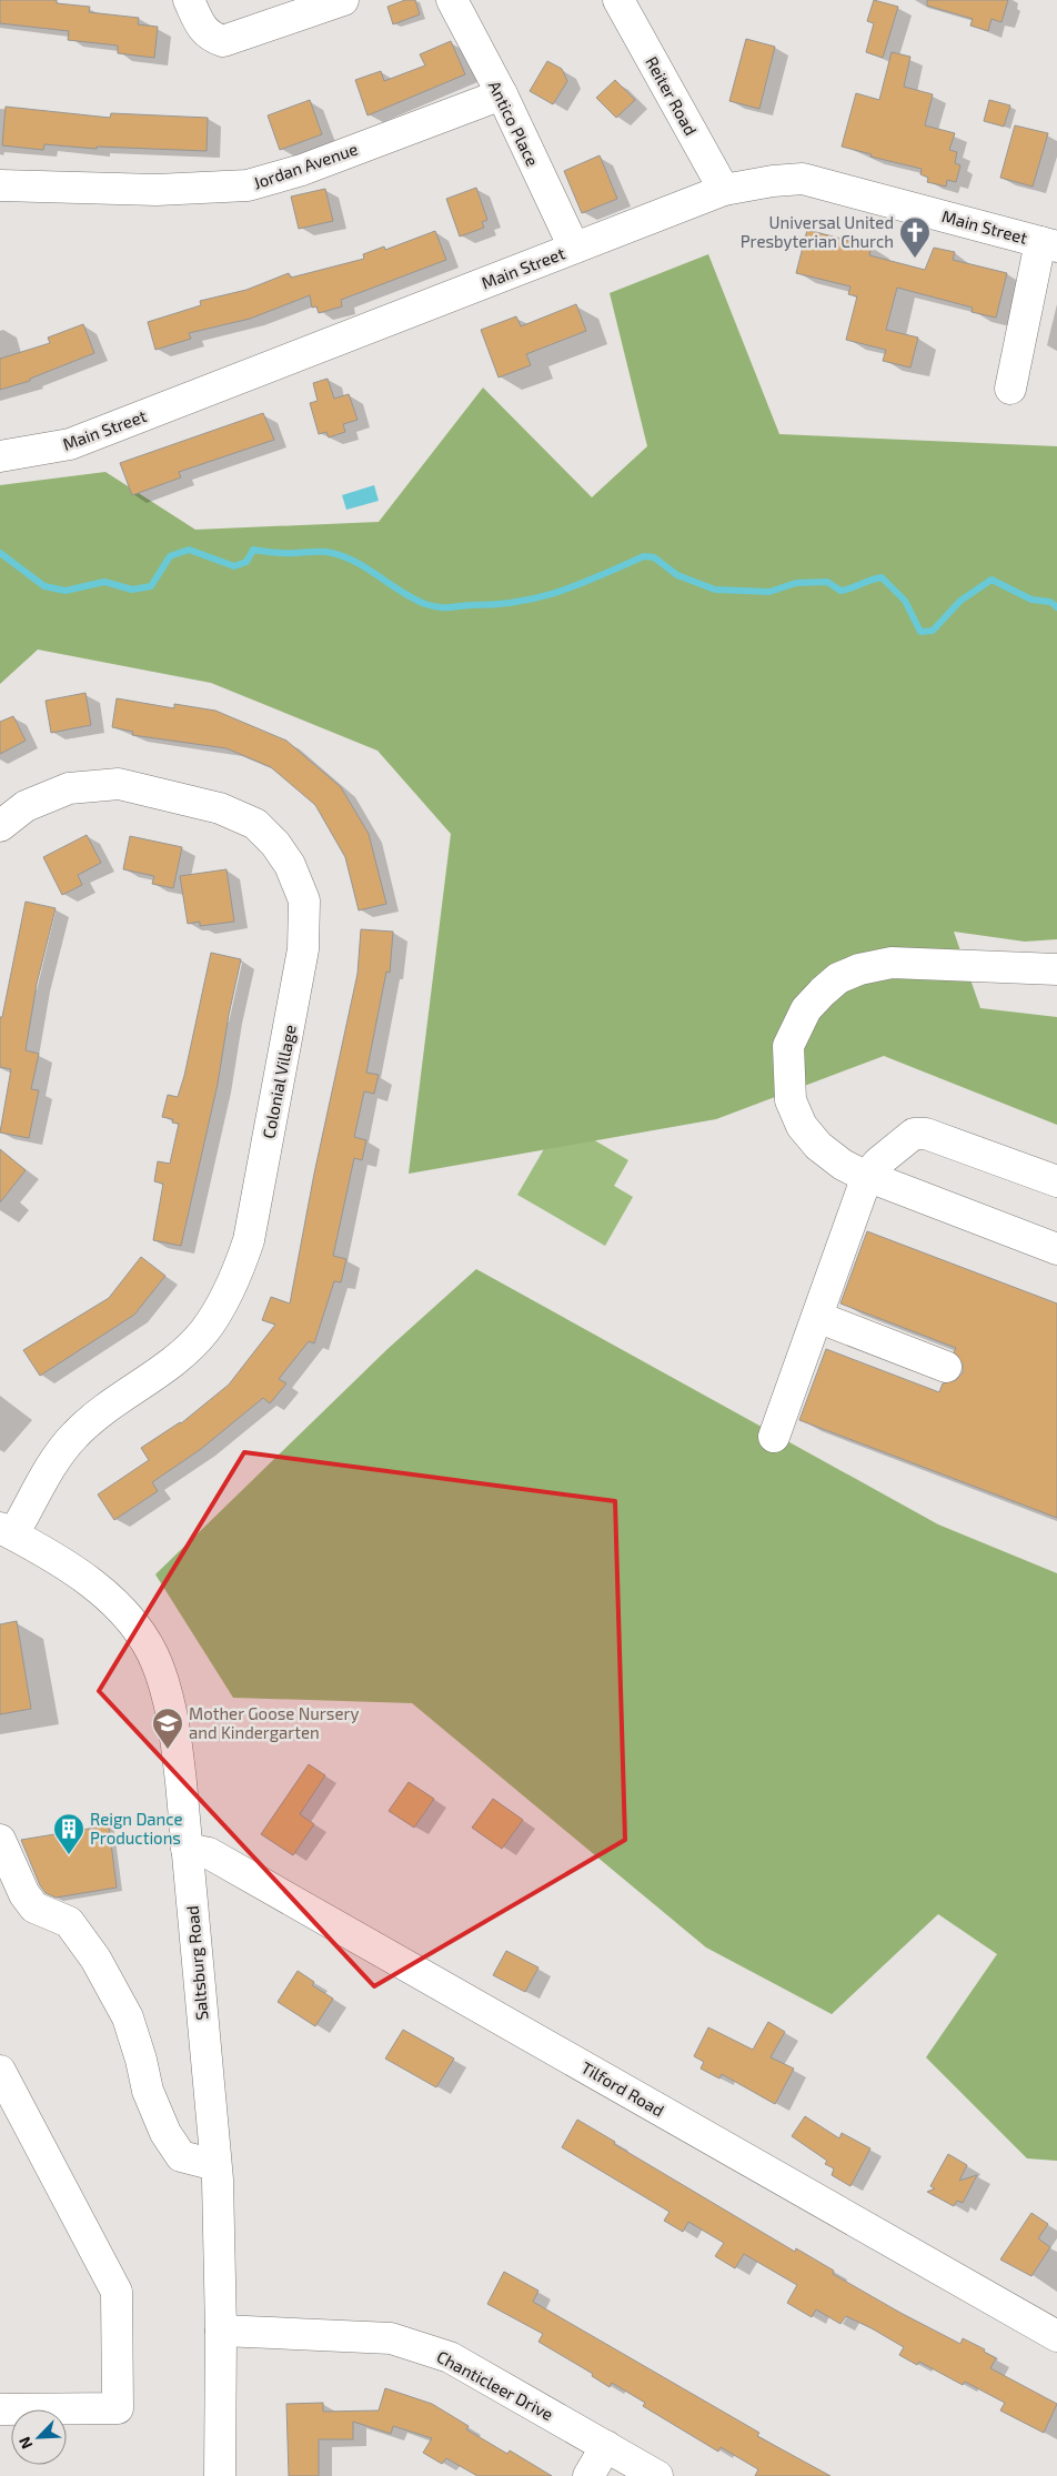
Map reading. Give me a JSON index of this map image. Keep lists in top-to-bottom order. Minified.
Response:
{"streets":{"street":["Reiter Road","Antico Place","Jordan Avenue","Main Street","Colonial Village","Saltsburg Road","Tilford Road","Chanticleer Drive"]},"crossings":[["Reiter Road","Main Street"],["Antico Place","Jordan Avenue"],["Antico Place","Main Street"],["Colonial Village","Saltsburg Road"],["Saltsburg Road","Tilford Road"],["Saltsburg Road","Chanticleer Drive"]],"places":{"church":["Universal United Presbyterian Church"],"school or university":["Mother Goose Nursery and Kindergarten"],"building":["Reign Dance Productions"]},"north":"bottom left"}
